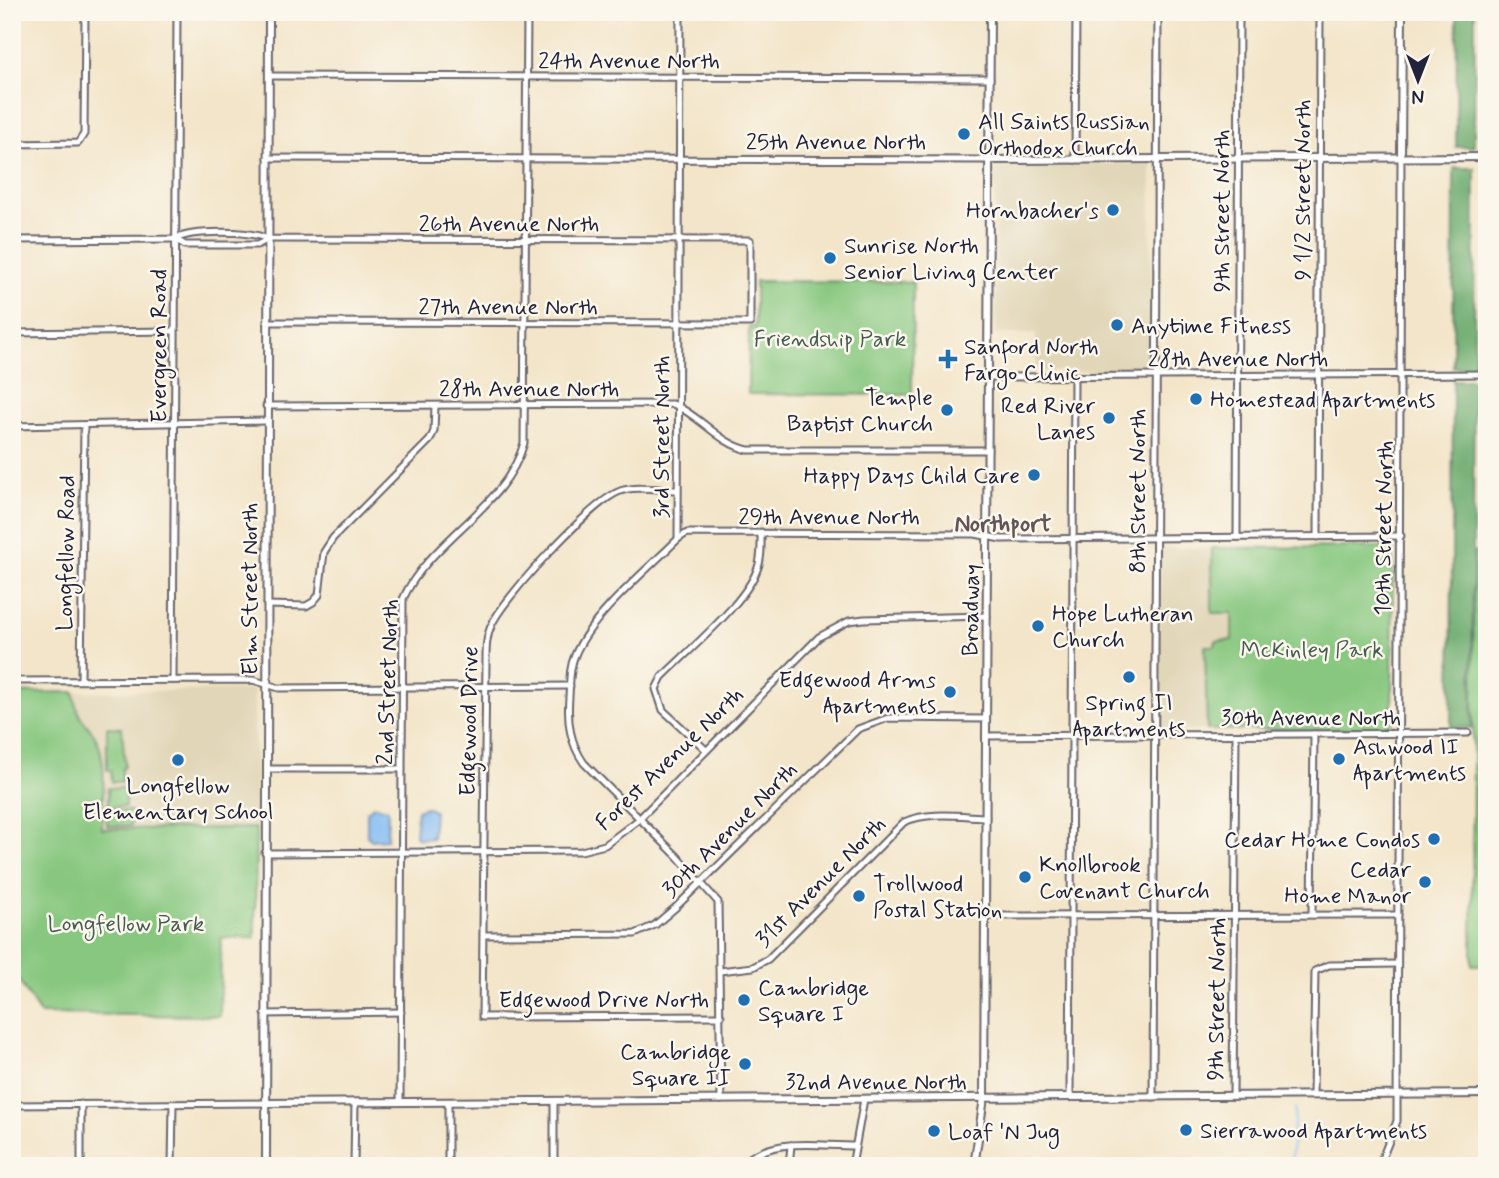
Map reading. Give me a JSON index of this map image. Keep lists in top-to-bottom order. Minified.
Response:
{"streets":{"street":["24th Avenue North","25th Avenue North","9 1/2 Street North","9th Street North","26th Avenue North","27th Avenue North","Evergreen Road","28th Avenue North","3rd Street North","8th Street North","29th Avenue North","10th Street North","Longfellow Road","Elm Street North","Broadway","2nd Street North","30th Avenue North","Edgewood Drive","Forest Avenue North","31st Avenue North","Edgewood Drive North","32nd Avenue North"]},"crossings":[["24th Avenue North","3rd Street North"],["24th Avenue North","Elm Street North"],["24th Avenue North","Broadway"],["24th Avenue North","2nd Street North"],["25th Avenue North","9 1/2 Street North"],["25th Avenue North","9th Street North"],["25th Avenue North","3rd Street North"],["25th Avenue North","8th Street North"],["25th Avenue North","10th Street North"],["25th Avenue North","Elm Street North"],["25th Avenue North","Broadway"],["25th Avenue North","2nd Street North"],["9 1/2 Street North","28th Avenue North"],["9 1/2 Street North","29th Avenue North"],["9th Street North","28th Avenue North"],["9th Street North","29th Avenue North"],["9th Street North","30th Avenue North"],["9th Street North","32nd Avenue North"],["26th Avenue North","27th Avenue North"],["26th Avenue North","3rd Street North"],["26th Avenue North","Elm Street North"],["26th Avenue North","2nd Street North"],["27th Avenue North","3rd Street North"],["27th Avenue North","Elm Street North"],["27th Avenue North","2nd Street North"],["28th Avenue North","3rd Street North"],["28th Avenue North","8th Street North"],["28th Avenue North","10th Street North"],["28th Avenue North","Elm Street North"],["28th Avenue North","Broadway"],["28th Avenue North","2nd Street North"],["3rd Street North","29th Avenue North"],["3rd Street North","30th Avenue North"],["3rd Street North","Edgewood Drive"],["3rd Street North","Forest Avenue North"],["3rd Street North","31st Avenue North"],["3rd Street North","Edgewood Drive North"],["3rd Street North","32nd Avenue North"],["8th Street North","29th Avenue North"],["8th Street North","30th Avenue North"],["8th Street North","32nd Avenue North"],["29th Avenue North","10th Street North"],["29th Avenue North","Broadway"],["10th Street North","30th Avenue North"],["10th Street North","32nd Avenue North"],["Elm Street North","Forest Avenue North"],["Elm Street North","32nd Avenue North"],["Broadway","30th Avenue North"],["Broadway","Forest Avenue North"],["Broadway","31st Avenue North"],["Broadway","32nd Avenue North"],["2nd Street North","Forest Avenue North"],["2nd Street North","32nd Avenue North"],["30th Avenue North","Edgewood Drive North"],["Edgewood Drive","Forest Avenue North"],["Edgewood Drive","Edgewood Drive North"],["Forest Avenue North","Edgewood Drive North"]],"districts":["Northport"],"parks":["Friendship Park","McKinley Park","Longfellow Park"],"places":{"other":["All Saints Russian Orthodox Church","Hornbacher's","Sunrise North Senior Living Center","Anytime Fitness","Homestead Apartments","Temple Baptist Church","Red River Lanes","Happy Days Child Care","Hope Lutheran Church","Spring II Apartments","Edgewood Arms Apartments","Ashwood II Apartments","Longfellow Elementary School","Cedar Home Condos","Knollbrook Covenant Church","Cedar Home Manor","Trollwood Postal Station","Cambridge Square I","Cambridge Square II","Sierrawood Apartments","Loaf 'N Jug"],"health":["Sanford North Fargo Clinic"]},"north":"bottom"}
